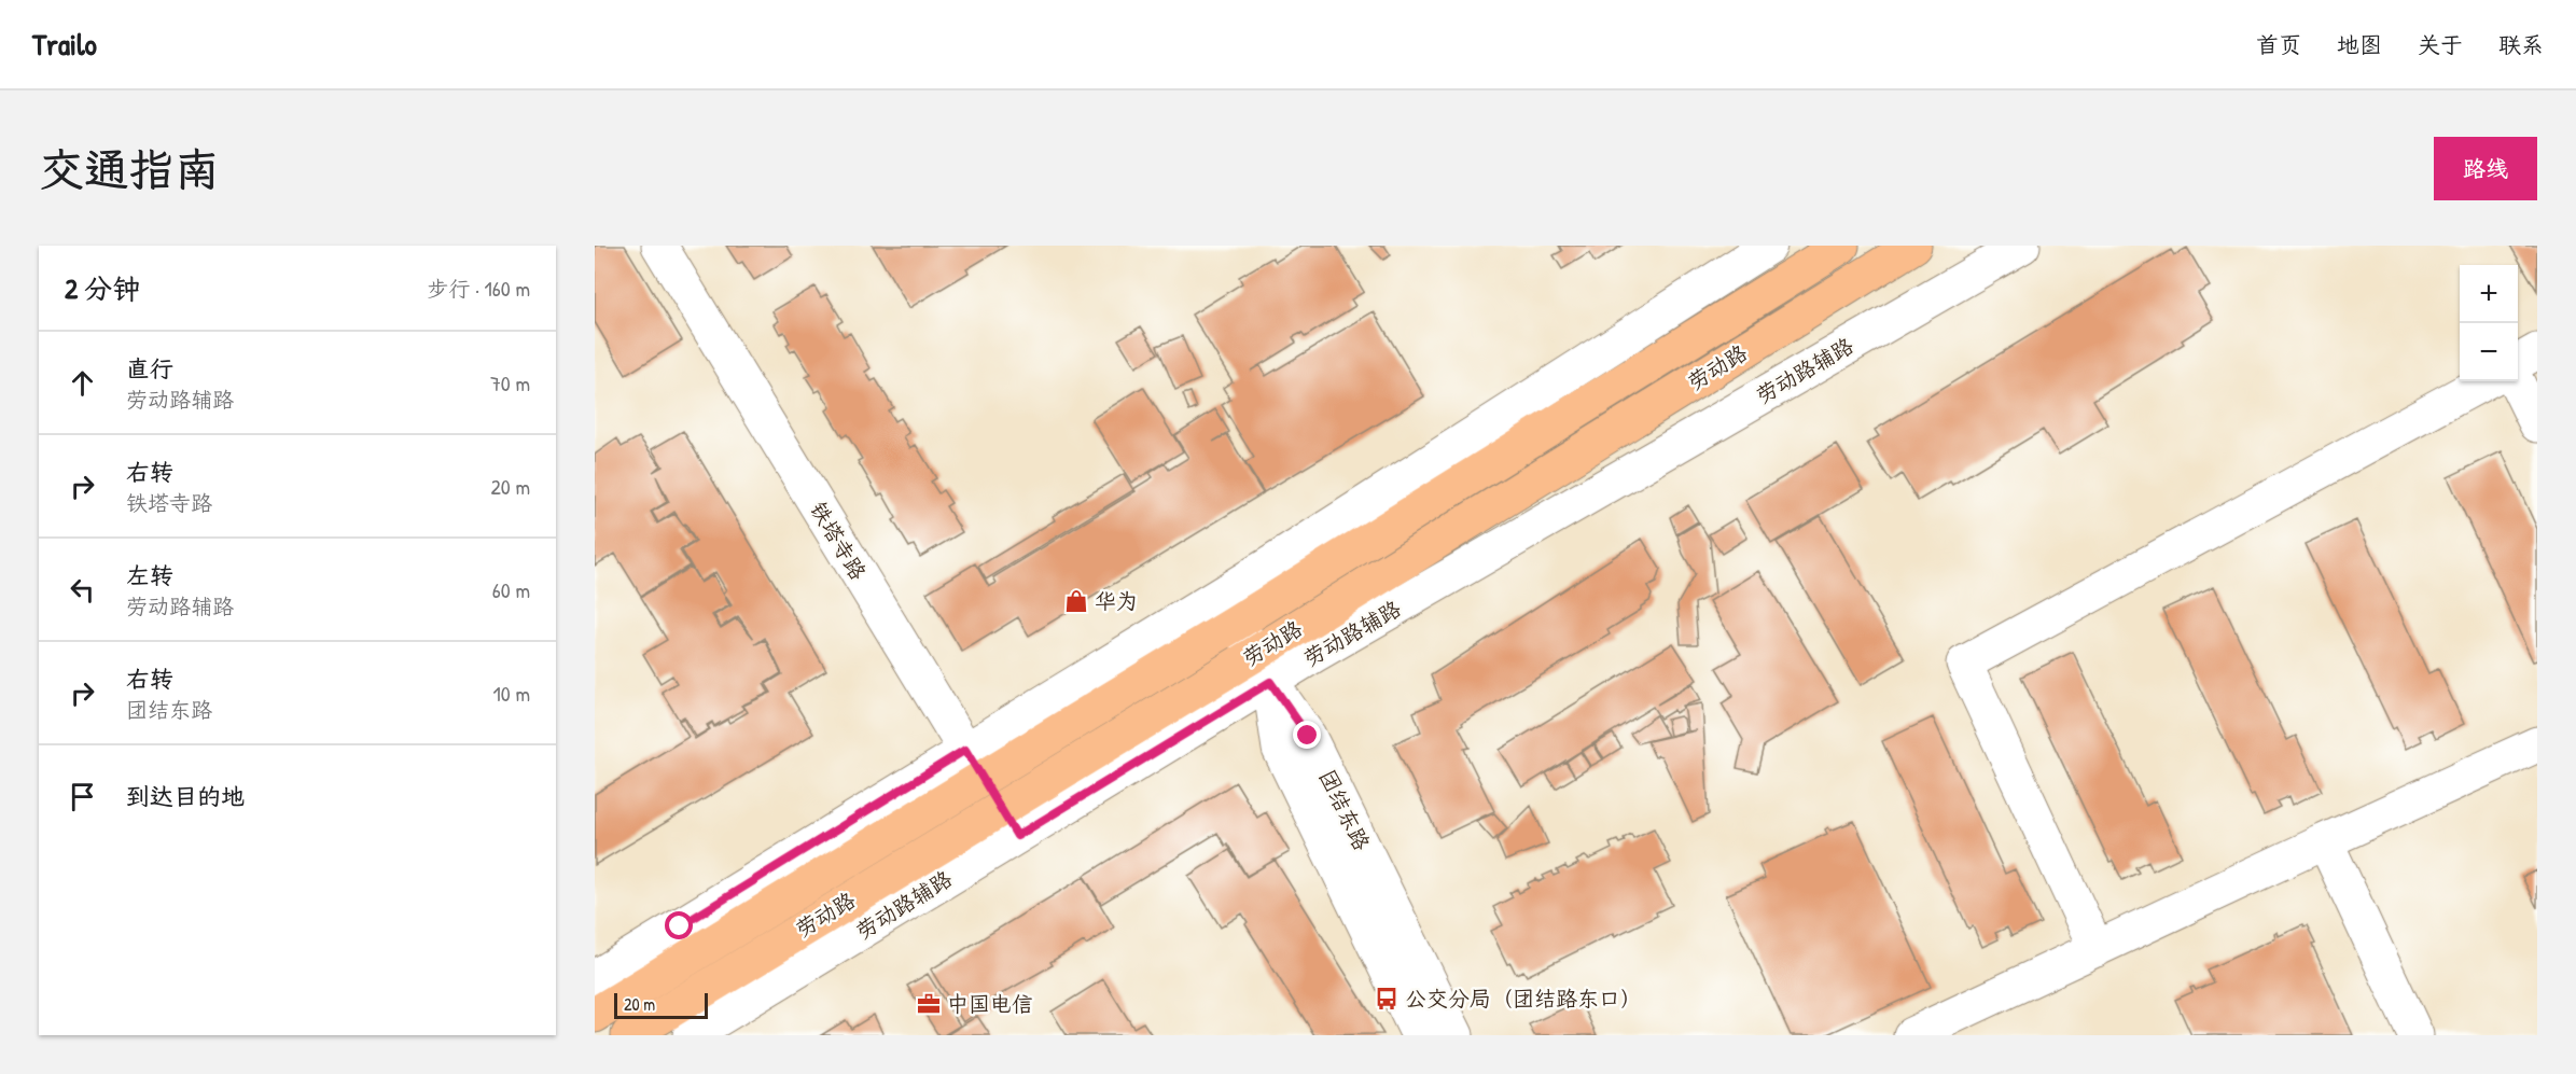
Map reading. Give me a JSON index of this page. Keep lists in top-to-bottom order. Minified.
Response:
{"streets":{"main road":["劳动路"],"street":["劳动路辅路","铁塔寺路","团结东路"]},"crossings":[["劳动路","劳动路辅路"],["劳动路","铁塔寺路"],["劳动路","团结东路"],["劳动路辅路","铁塔寺路"],["劳动路辅路","团结东路"]],"places":{"shop":["华为"],"bus stop":["公交分局（团结路东口）"],"office":["中国电信"]},"scale_bar":"20 m","page":{"header":"Trailo","nav":["首页","地图","关于","联系"],"buttons":"路线","title":"交通指南","heading":["2 分钟","步行 · 160 m"],"map_buttons":["+","−"],"list":[["直行","劳动路辅路","70 m"],["右转","铁塔寺路","20 m"],["左转","劳动路辅路","60 m"],["右转","团结东路","10 m"],"到达目的地"],"scale":"20 m"}}
